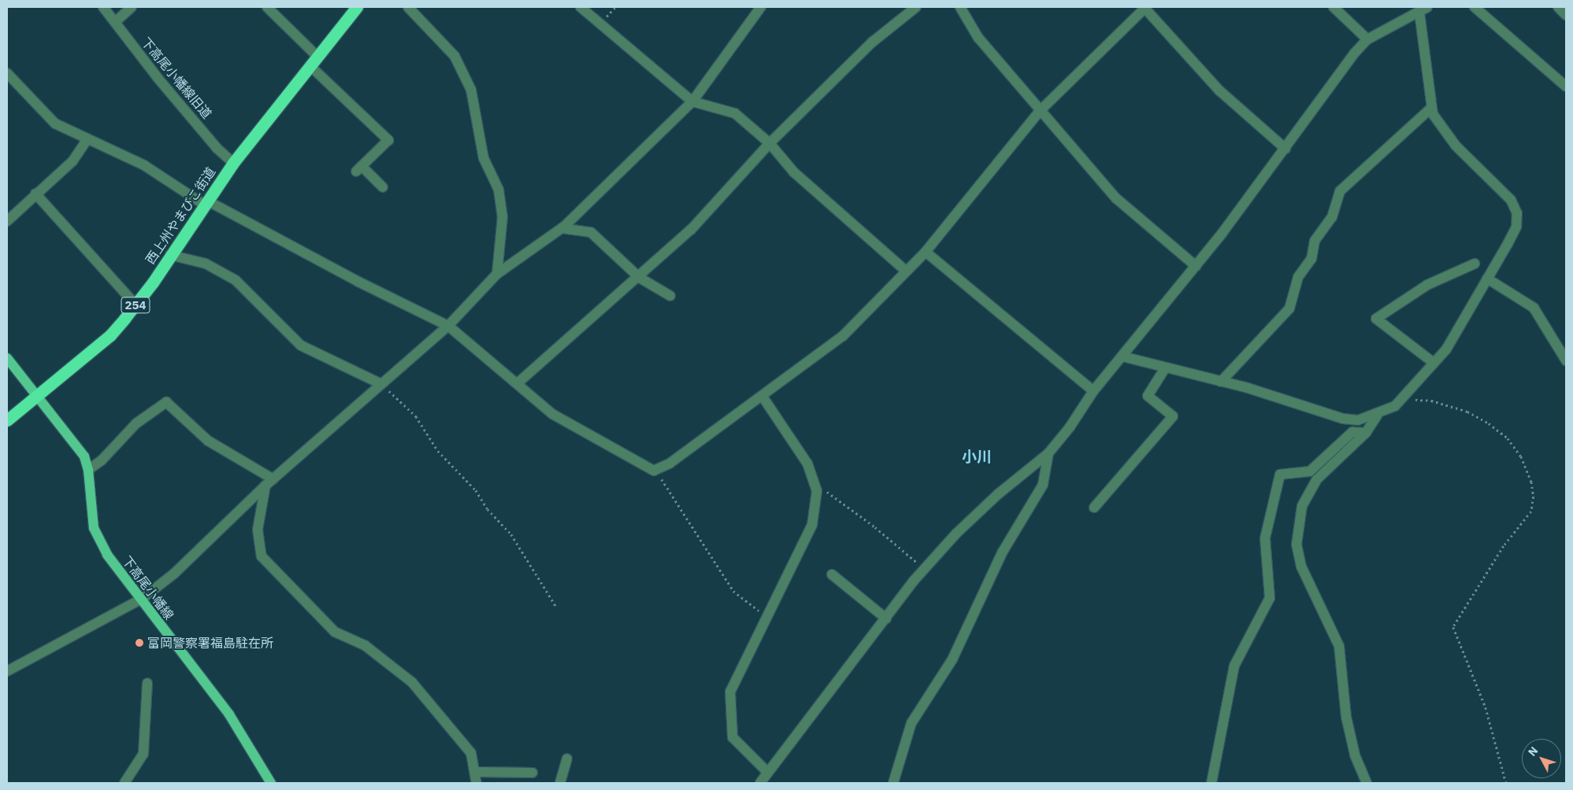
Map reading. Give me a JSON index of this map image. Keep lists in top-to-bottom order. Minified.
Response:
{"streets":{"highway":["西上州やまびこ街道","254"],"main road":["下高尾小幡線"],"street":["下高尾小幡線旧道"]},"crossings":[["下高尾小幡線旧道","西上州やまびこ街道"],["西上州やまびこ街道","下高尾小幡線"]],"districts":["小川"],"places":["富岡警察署福島駐在所"],"north":"top left"}
